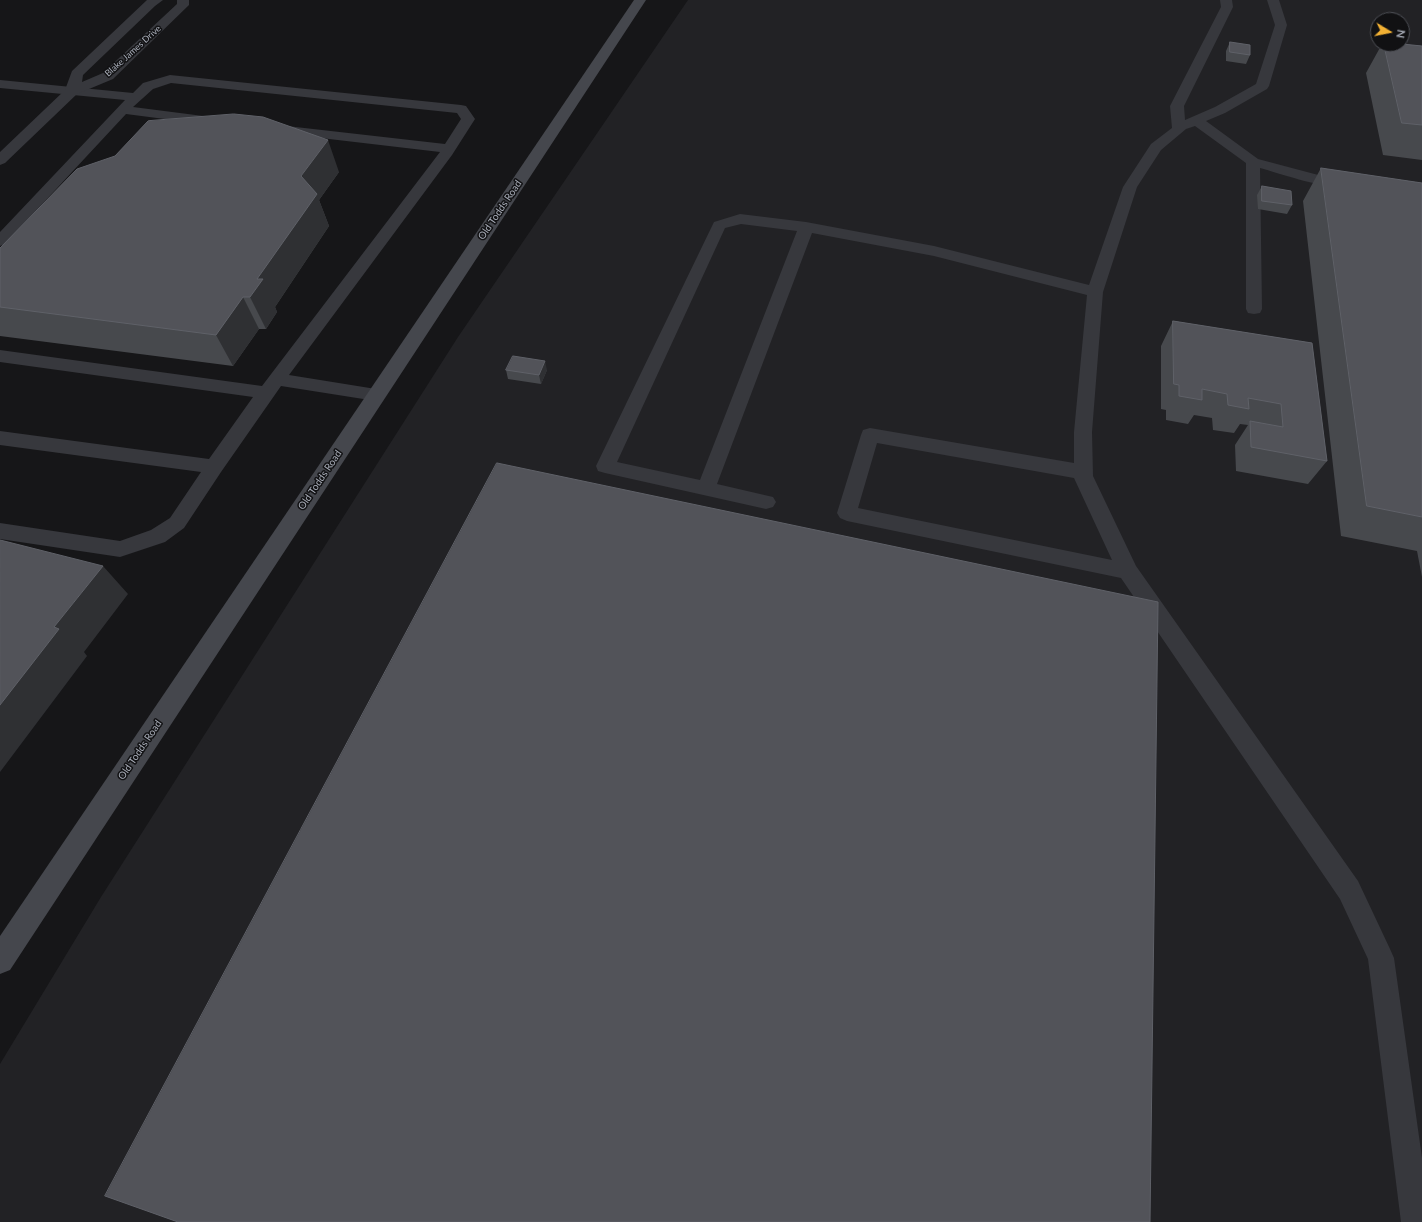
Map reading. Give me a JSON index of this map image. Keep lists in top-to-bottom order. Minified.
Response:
{"streets":{"main road":["Old Todds Road"],"street":["Blake James Drive"]},"north":"right"}
